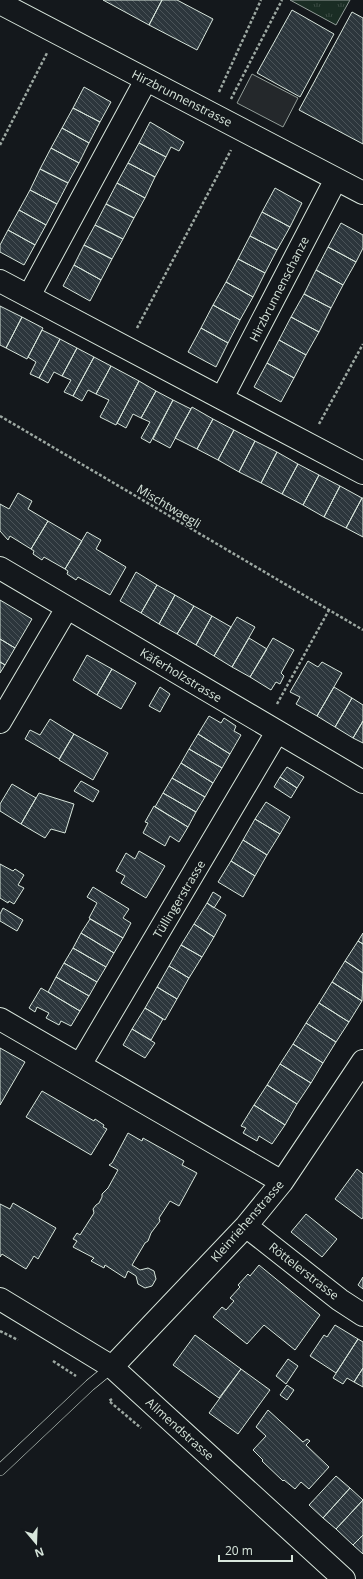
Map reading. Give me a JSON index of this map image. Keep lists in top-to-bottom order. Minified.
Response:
{"streets":{"street":["Hirzbrunnenstrasse","Hirzbrunnenschanze","Käferholzstrasse","Tüllingerstrasse","Kleinriehenstrasse","Röttelerstrasse","Allmendstrasse"],"path":["Mischtwaegli"]},"crossings":[["Hirzbrunnenstrasse","Hirzbrunnenschanze"],["Käferholzstrasse","Tüllingerstrasse"],["Kleinriehenstrasse","Röttelerstrasse"],["Kleinriehenstrasse","Allmendstrasse"]],"scale_bar":"20 m","north":"bottom"}
